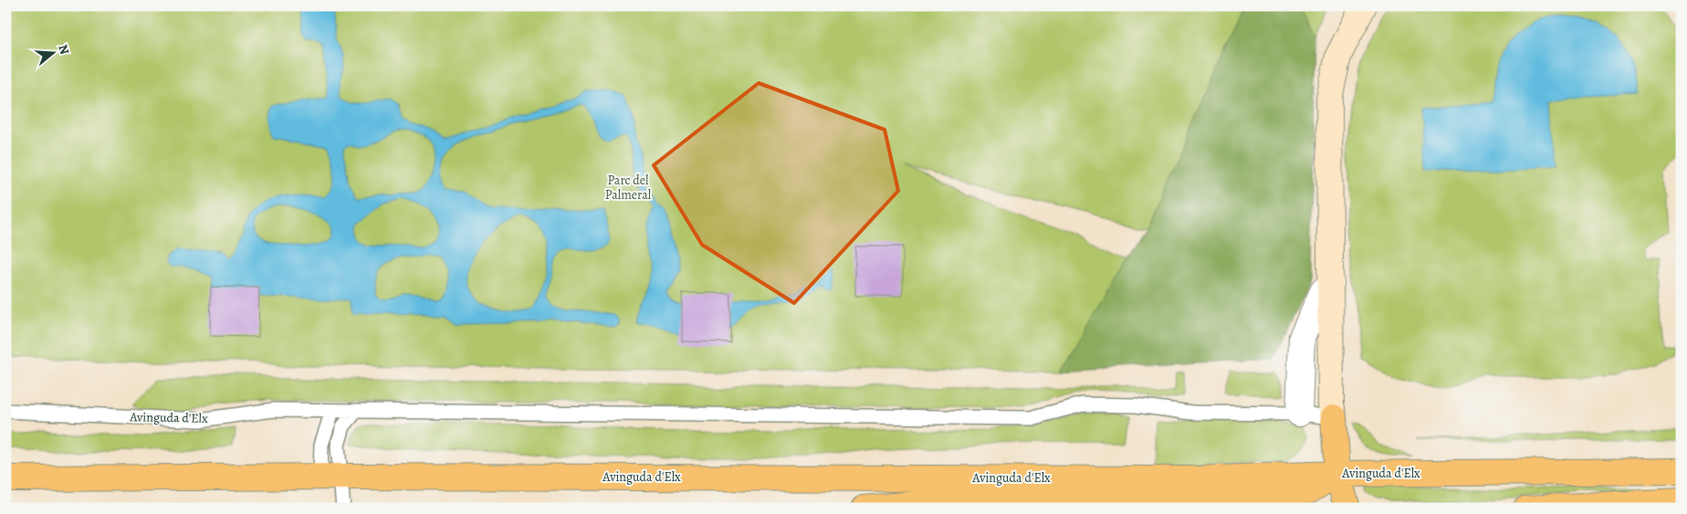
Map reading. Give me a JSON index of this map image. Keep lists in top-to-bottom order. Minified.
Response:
{"streets":{"main road":["Avinguda d'Elx"]},"parks":["Parc del Palmeral"],"north":"right"}
